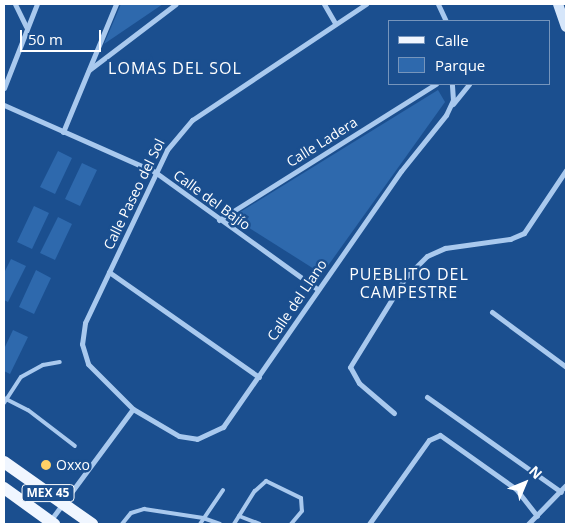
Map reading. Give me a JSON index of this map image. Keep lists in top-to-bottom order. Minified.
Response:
{"streets":{"main road":["MEX 45"],"street":["Calle Ladera","Calle Paseo del Sol","Calle del Bajío","Calle del Llano"]},"crossings":[["Calle Ladera","Calle del Bajío"],["Calle Paseo del Sol","Calle del Bajío"],["Calle Paseo del Sol","Calle del Llano"],["Calle del Bajío","Calle del Llano"]],"districts":["LOMAS DEL SOL","PUEBLITO DEL CAMPESTRE"],"places":["Oxxo"],"legend":["Calle","Parque"],"scale_bar":"50 m","north":"top right"}
